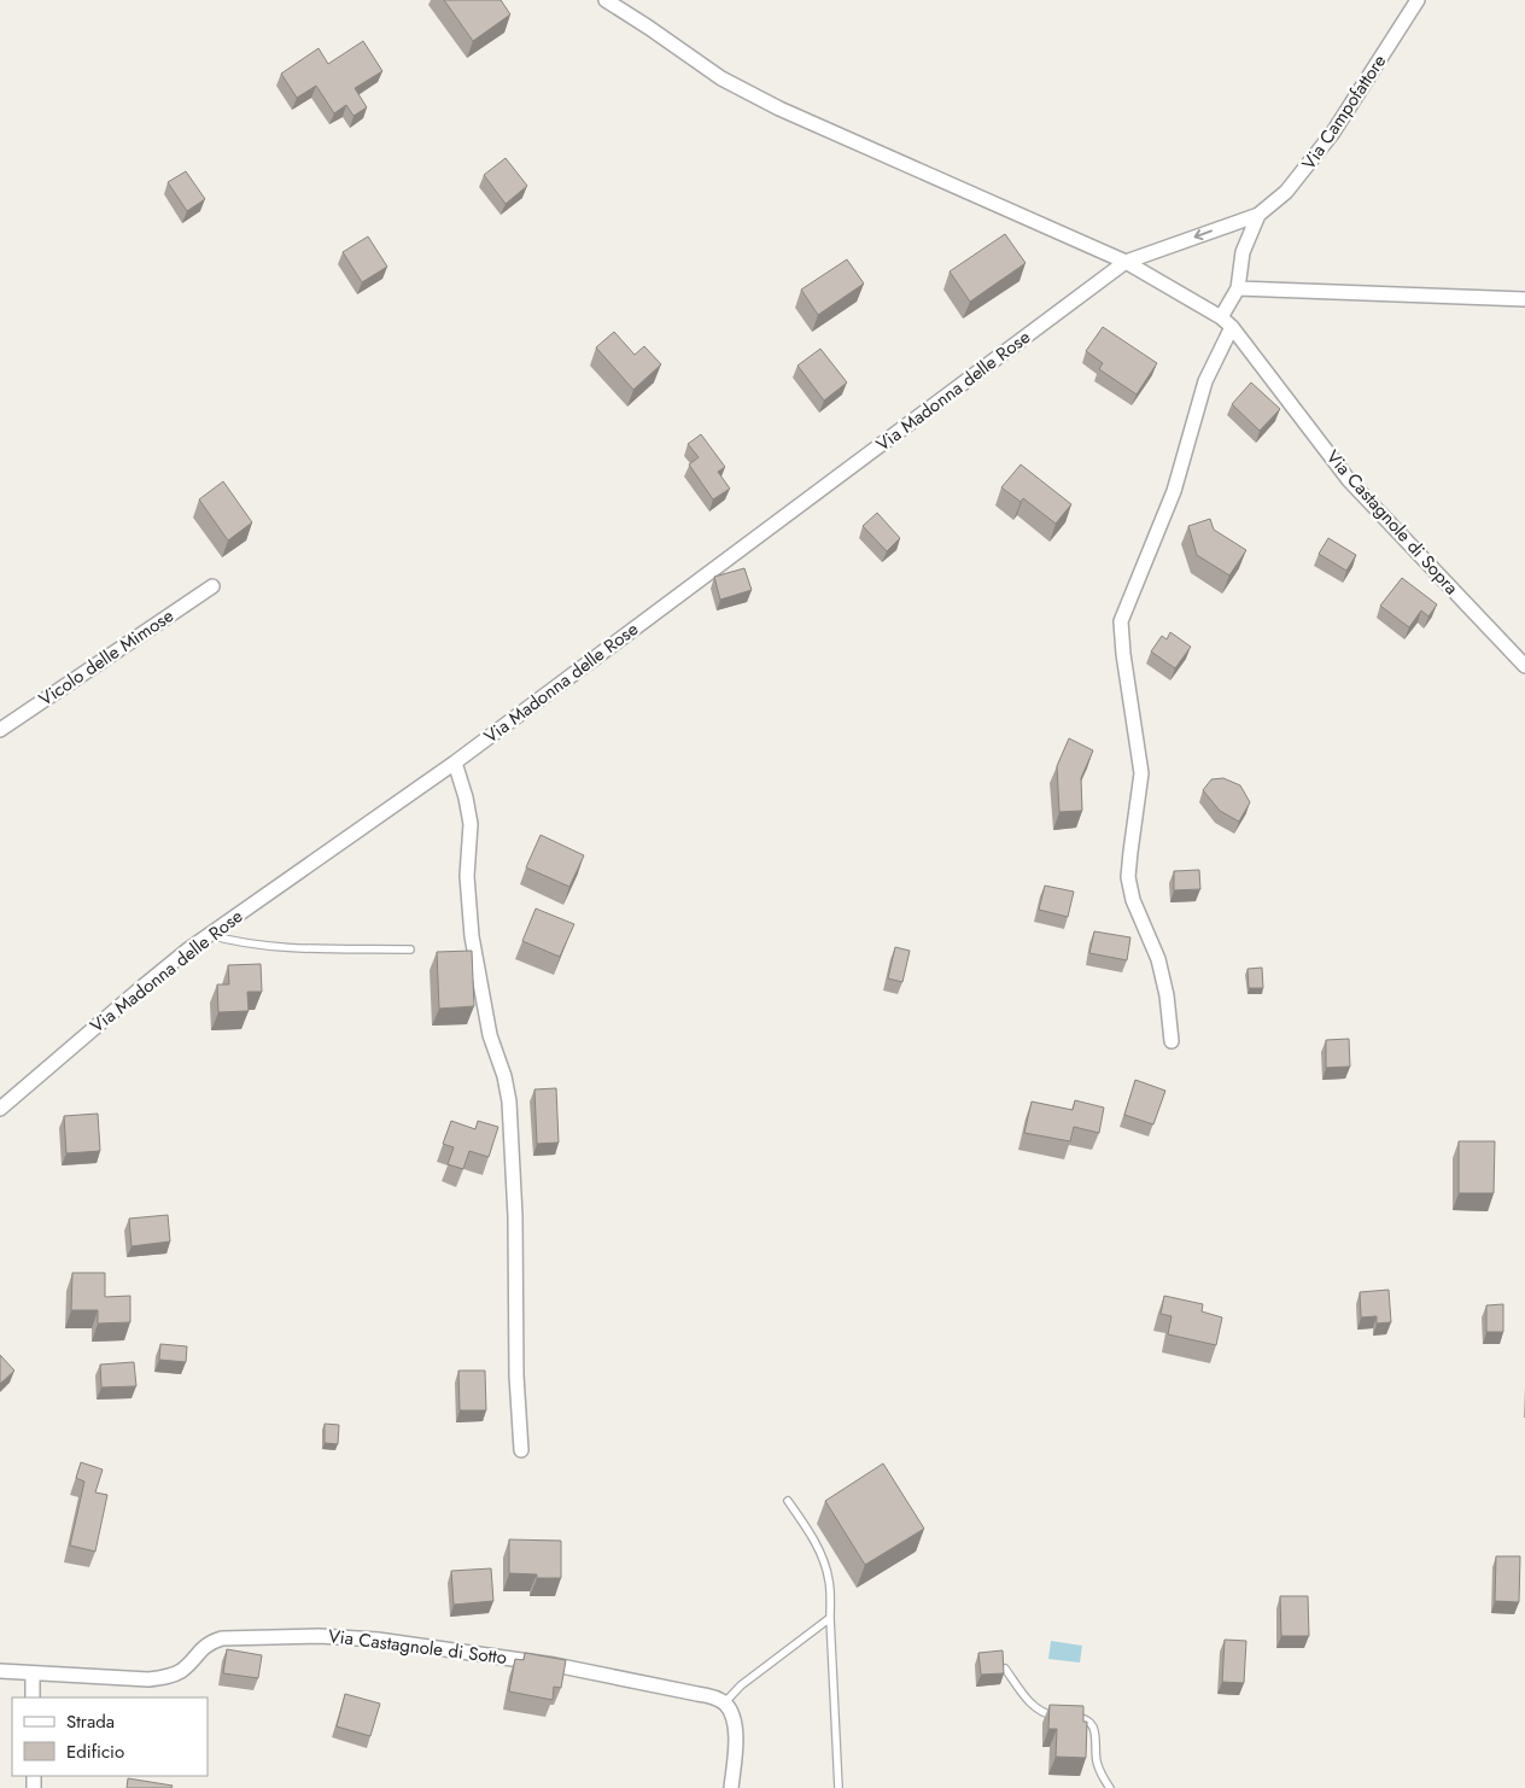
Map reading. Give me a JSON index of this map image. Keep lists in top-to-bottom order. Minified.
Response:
{"streets":{"street":["Via Campofattore","Via Madonna delle Rose","Via Castagnole di Sopra","Vicolo delle Mimose","Via Castagnole di Sotto"]},"crossings":[["Via Campofattore","Via Madonna delle Rose"],["Via Campofattore","Via Castagnole di Sopra"]],"legend":["Strada","Edificio"]}
